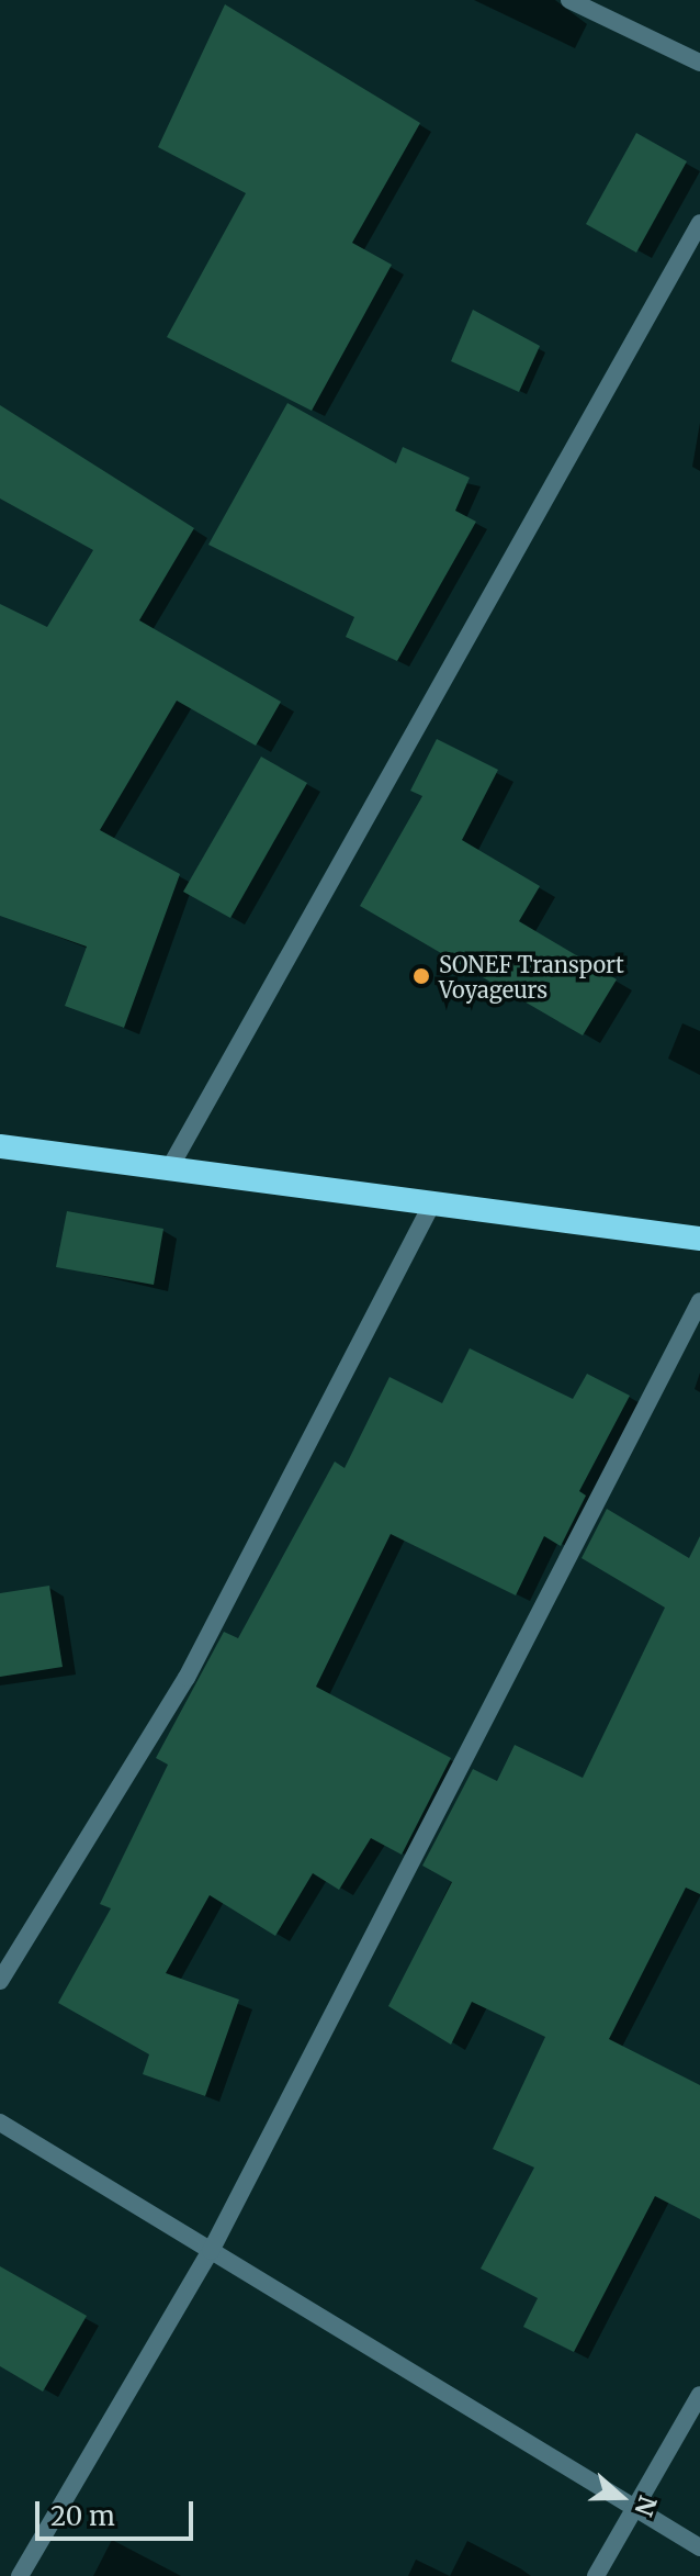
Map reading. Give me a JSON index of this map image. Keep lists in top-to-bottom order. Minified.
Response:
{"places":["SONEF Transport Voyageurs"],"scale_bar":"20 m","north":"right"}
